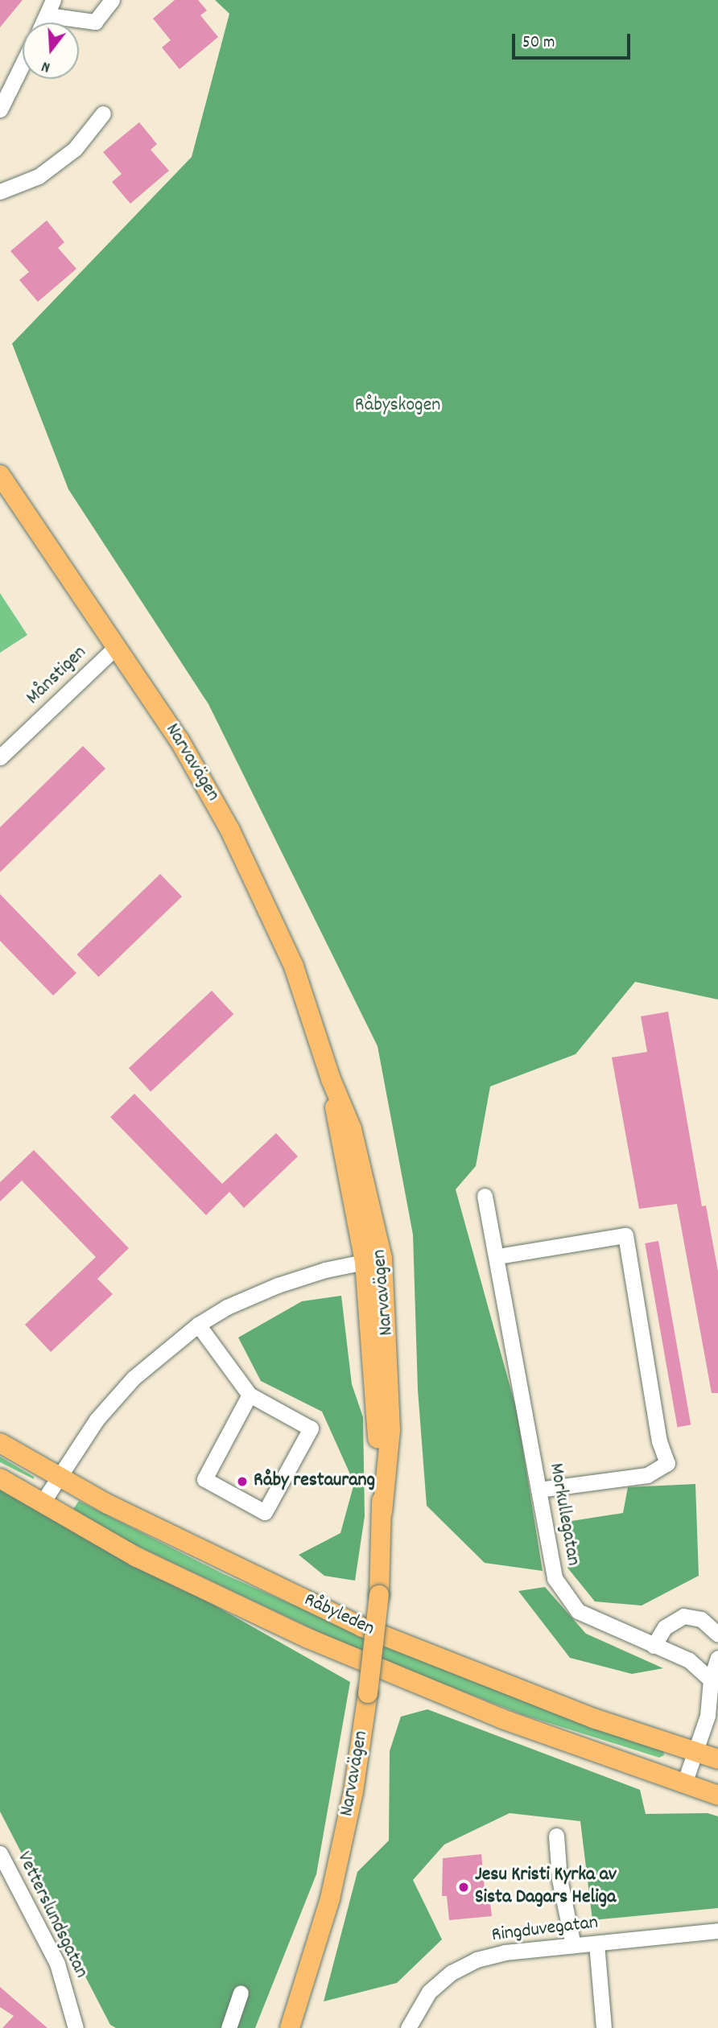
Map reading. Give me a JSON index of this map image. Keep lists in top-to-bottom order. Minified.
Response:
{"streets":{"main road":["Narvavägen","Råbyleden"],"street":["Månstigen","Morkullegatan","Vetterslundsgatan","Ringduvegatan"]},"crossings":[["Månstigen","Narvavägen"]],"parks":["Råbyskogen"],"places":["Råby restaurang","Jesu Kristi Kyrka av Sista Dagars Heliga"],"scale_bar":"50 m","north":"bottom"}
